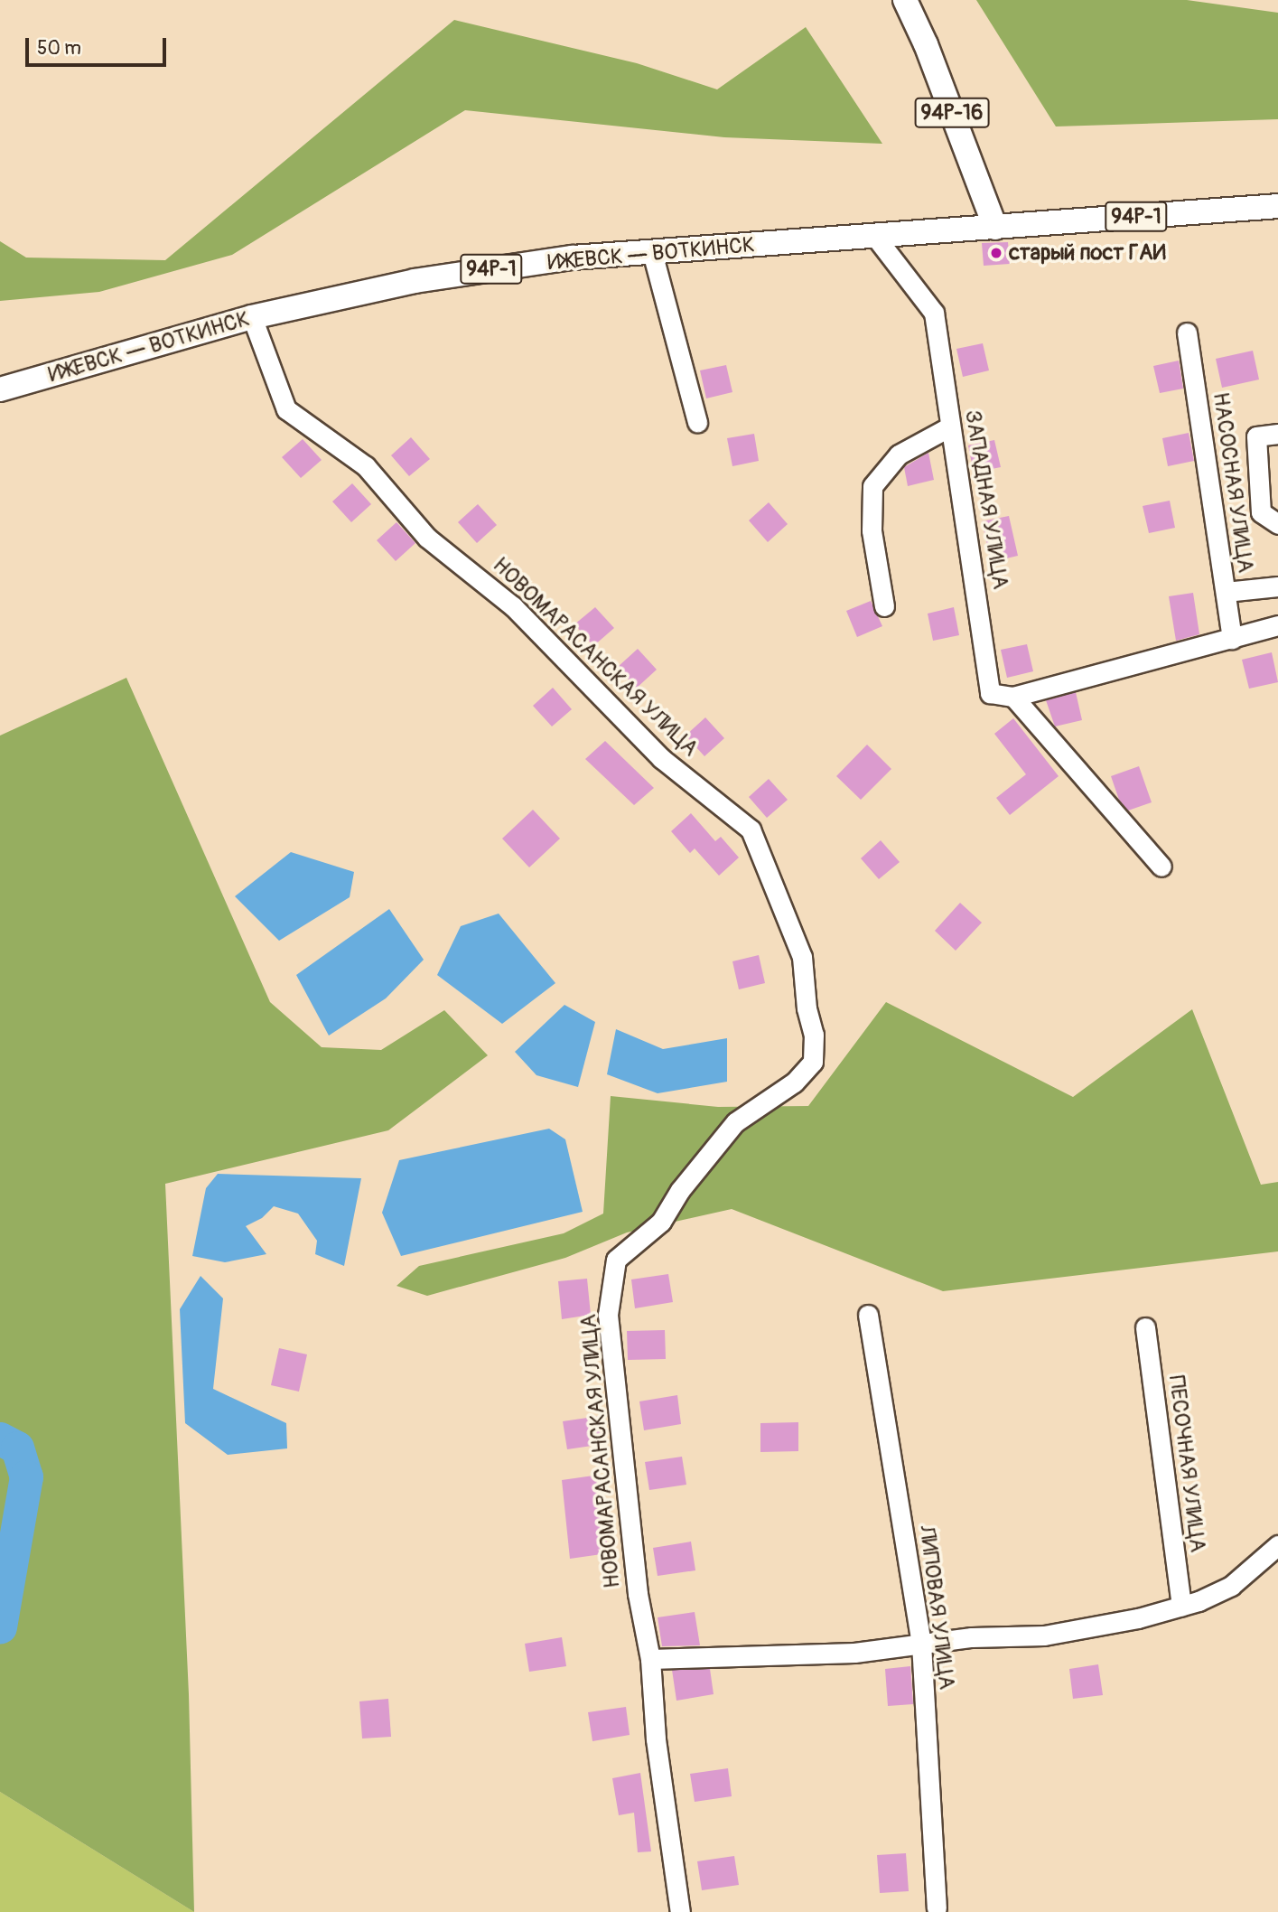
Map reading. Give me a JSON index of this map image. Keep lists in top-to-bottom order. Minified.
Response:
{"streets":{"main road":["94Р-16","94Р-1","ИЖЕВСК — ВОТКИНСК"],"street":["НАСОСНАЯ УЛИЦА","ЗАПАДНАЯ УЛИЦА","НОВОМАРАСАНСКАЯ УЛИЦА","ПЕСОЧНАЯ УЛИЦА","ЛИПОВАЯ УЛИЦА"]},"crossings":[["94Р-16","ИЖЕВСК — ВОТКИНСК"],["ИЖЕВСК — ВОТКИНСК","ЗАПАДНАЯ УЛИЦА"],["ИЖЕВСК — ВОТКИНСК","НОВОМАРАСАНСКАЯ УЛИЦА"]],"places":["старый пост ГАИ"],"scale_bar":"50 m"}
